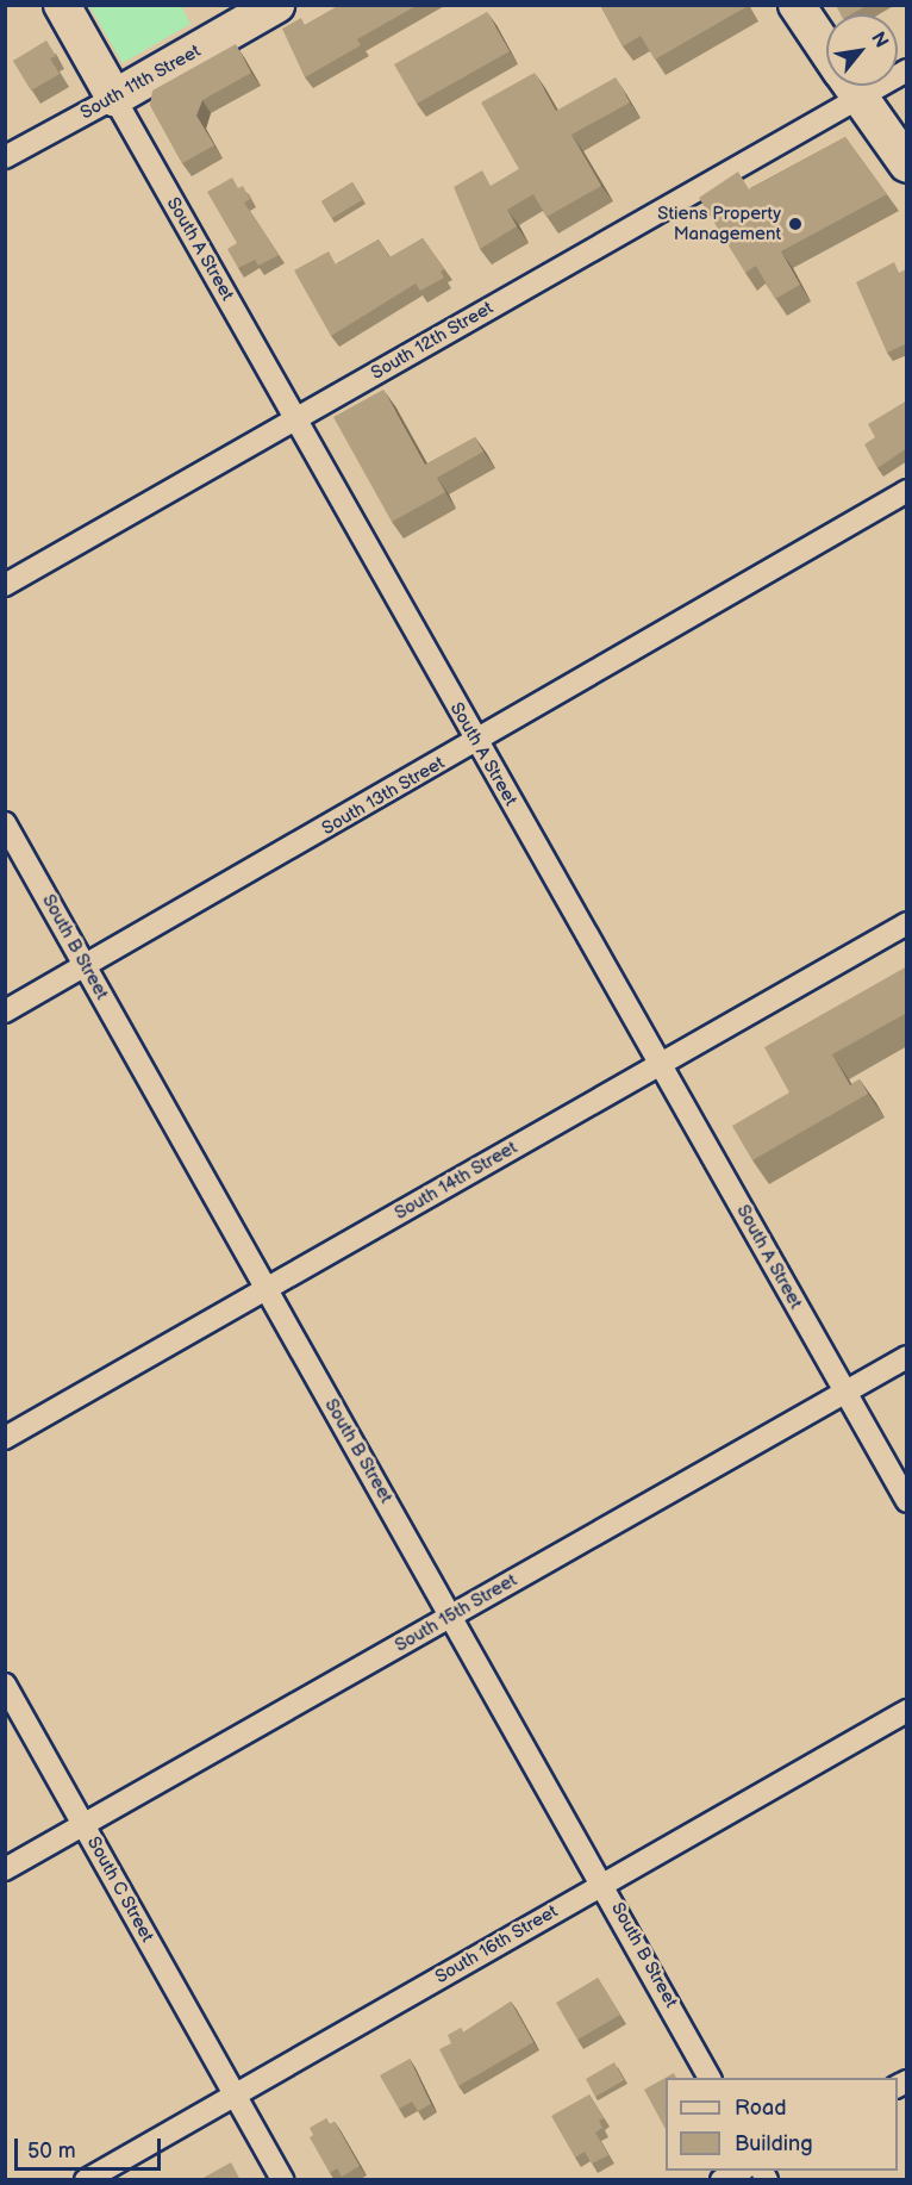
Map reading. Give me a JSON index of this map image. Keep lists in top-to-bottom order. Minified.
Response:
{"streets":{"main road":["South 11th Street","South A Street"],"street":["South 12th Street","South 13th Street","South B Street","South 14th Street","South 15th Street","South C Street","South 16th Street"]},"crossings":[["South 11th Street","South A Street"],["South A Street","South 12th Street"],["South A Street","South 13th Street"],["South A Street","South 14th Street"],["South A Street","South 15th Street"],["South 13th Street","South B Street"],["South B Street","South 14th Street"],["South B Street","South 15th Street"],["South B Street","South 16th Street"],["South 15th Street","South C Street"],["South C Street","South 16th Street"]],"places":["Stiens Property Management"],"legend":["Road","Building"],"scale_bar":"50 m","north":"top right"}
